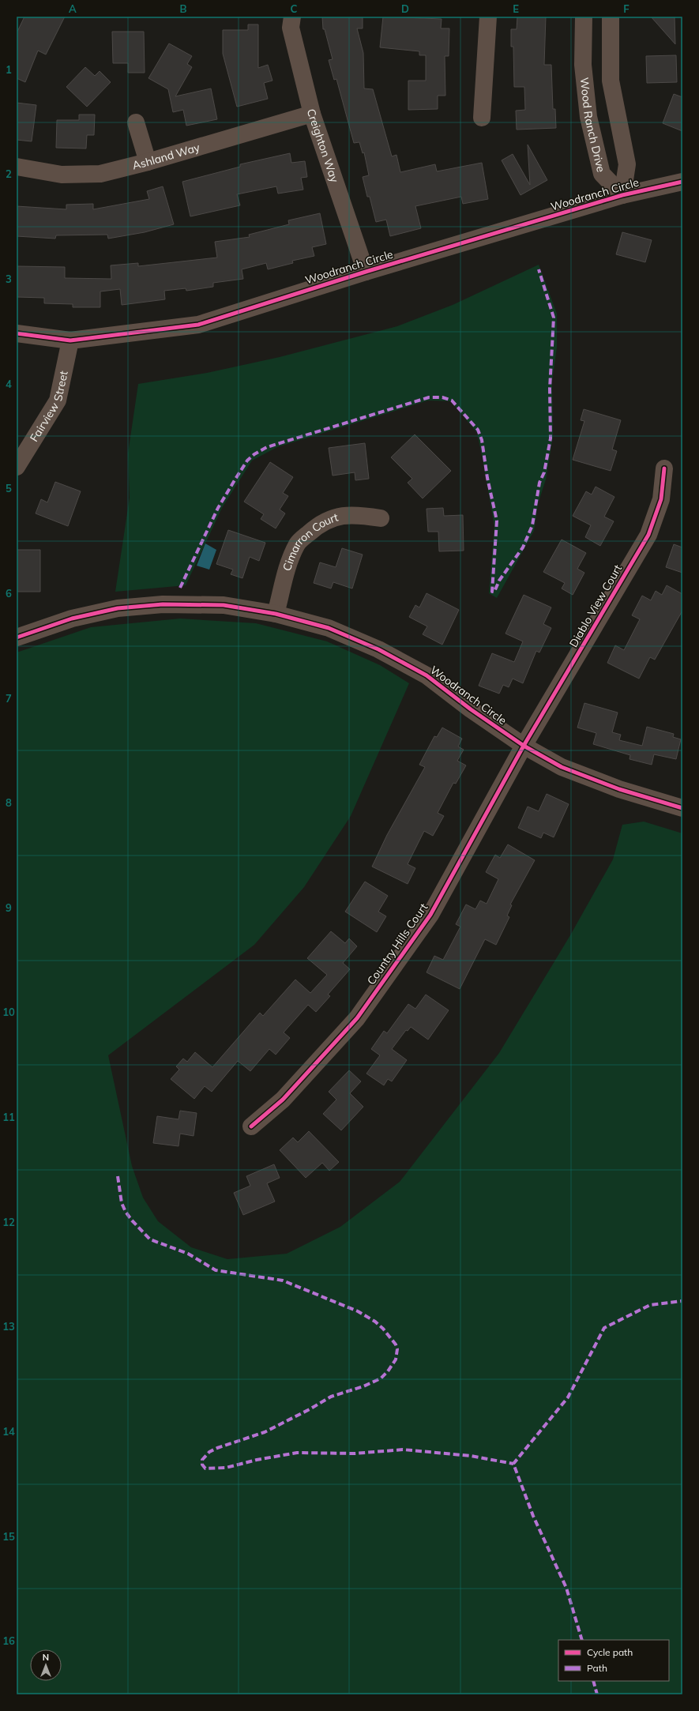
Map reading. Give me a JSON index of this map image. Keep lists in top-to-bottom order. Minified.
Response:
{"streets":{"street":["Wood Ranch Drive","Creighton Way","Ashland Way","Woodranch Circle","Fairview Street","Cimarron Court","Diablo View Court","Country Hills Court"]},"crossings":[["Wood Ranch Drive","Woodranch Circle"],["Creighton Way","Ashland Way"],["Creighton Way","Woodranch Circle"],["Woodranch Circle","Fairview Street"],["Woodranch Circle","Cimarron Court"],["Woodranch Circle","Diablo View Court"],["Woodranch Circle","Country Hills Court"],["Diablo View Court","Country Hills Court"]],"legend":["Cycle path","Path"],"north":"top","grid":{"columns":["A","B","C","D","E","F"],"rows":["1","2","3","4","5","6","7","8","9","10","11","12","13","14","15","16"]}}
